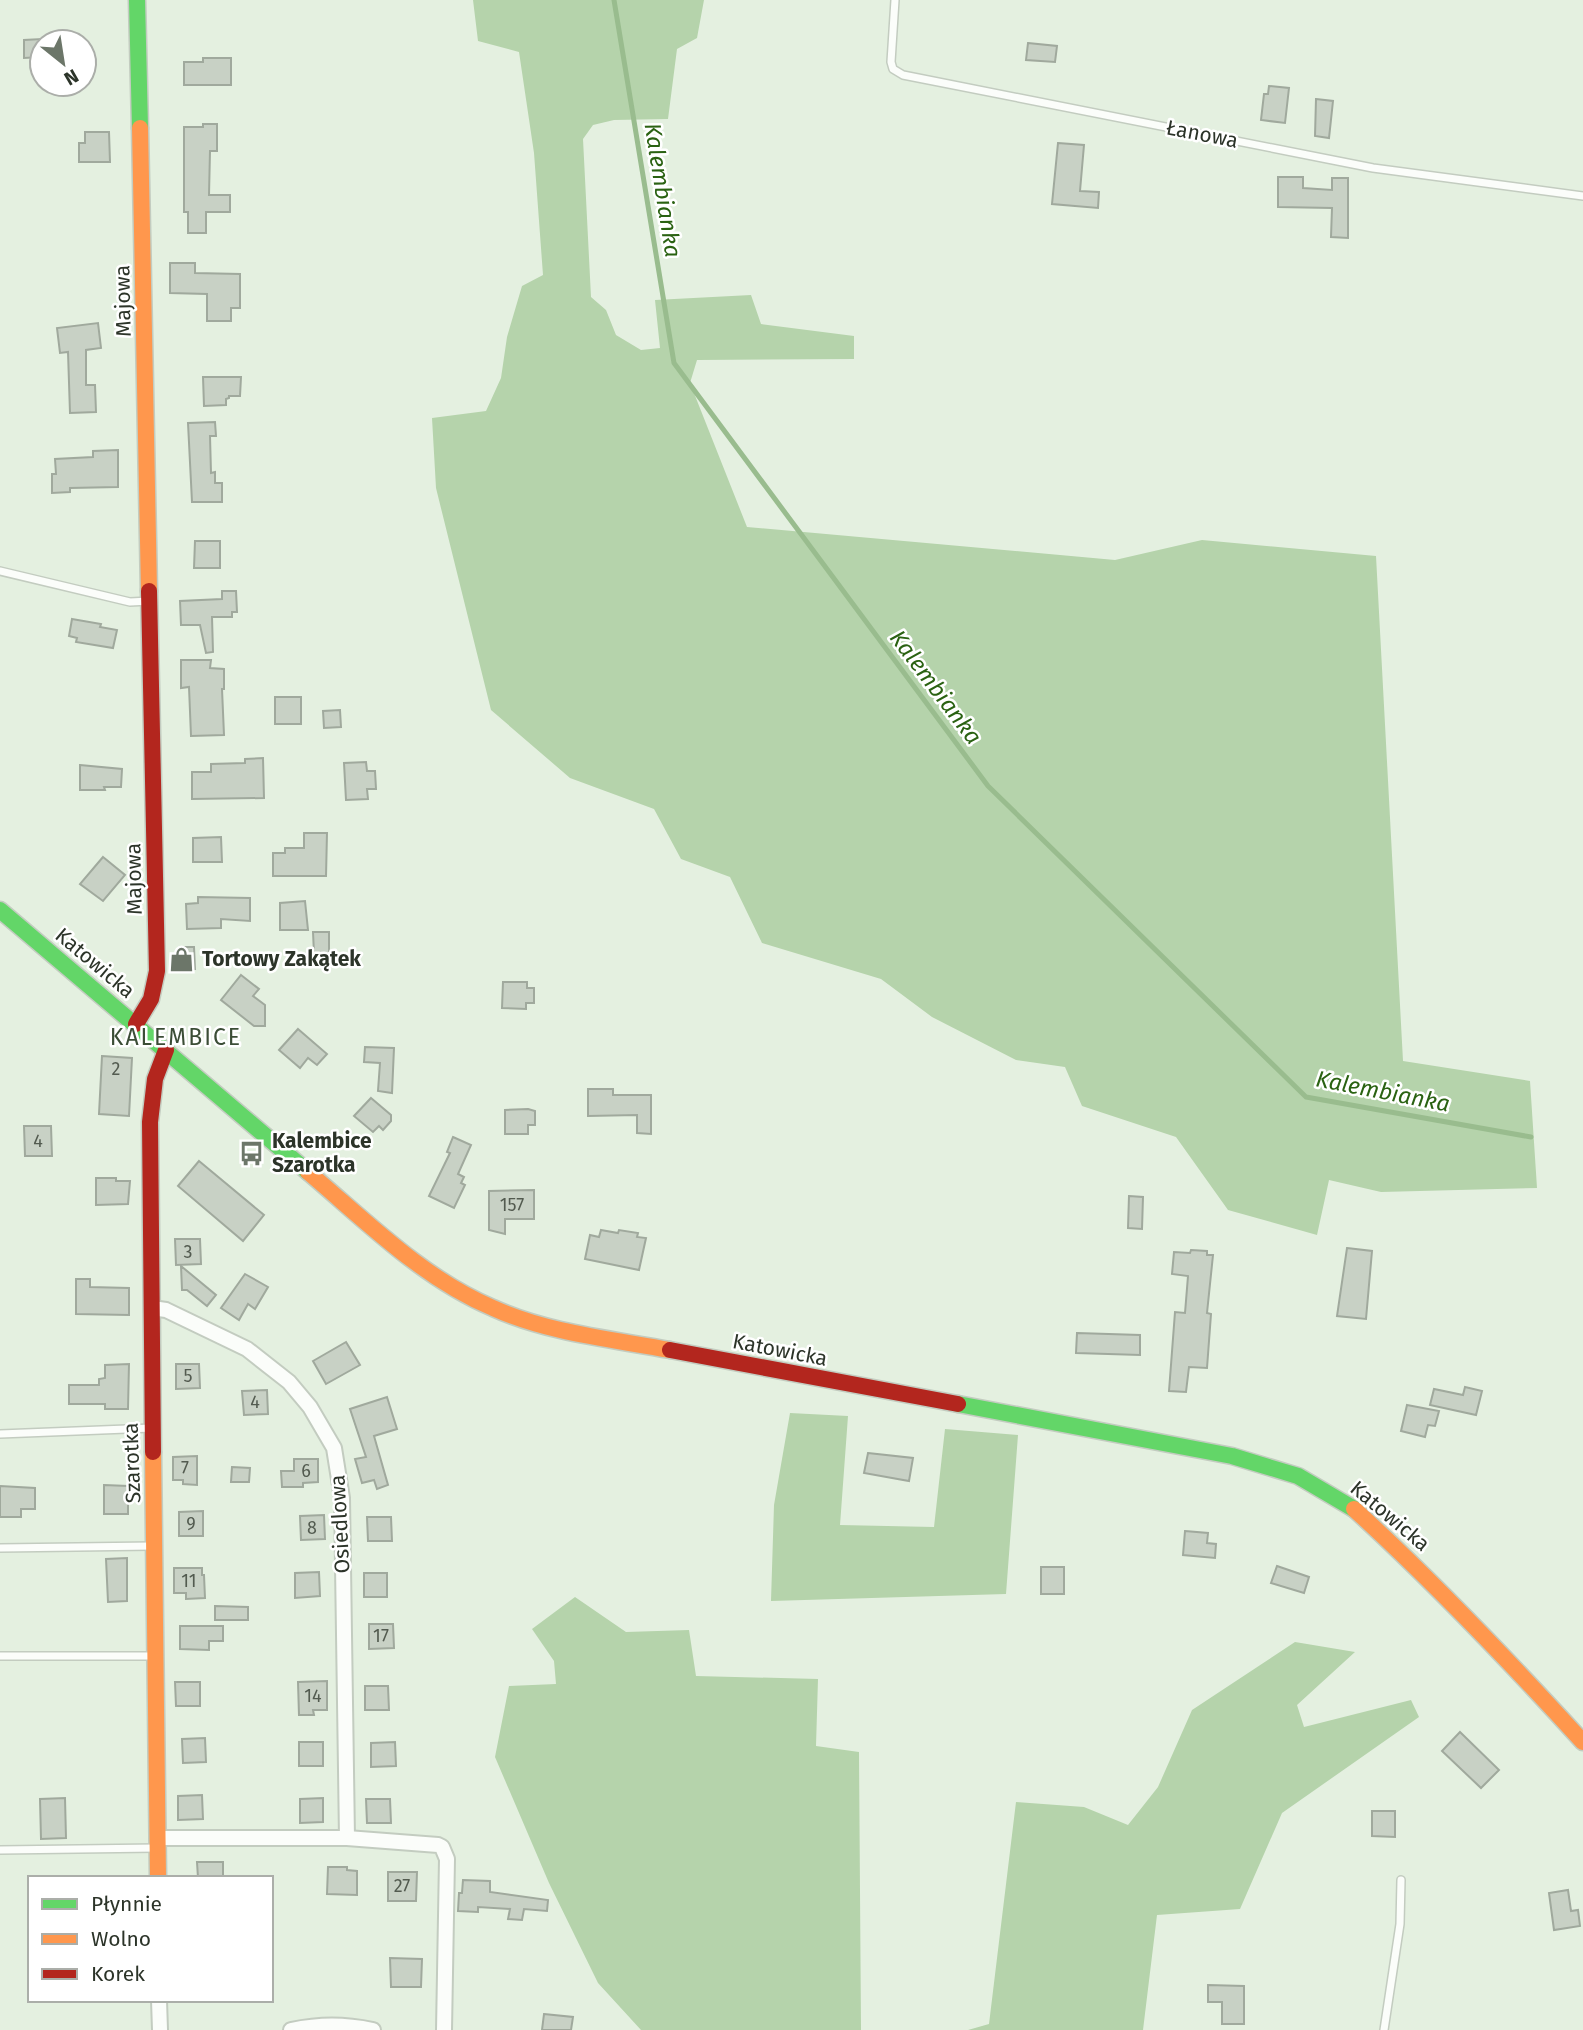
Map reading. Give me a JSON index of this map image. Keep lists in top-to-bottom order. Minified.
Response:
{"streets":{"street":["Majowa","Katowicka","Szarotka","Osiedlowa"],"lane":["Łanowa"]},"crossings":[["Majowa","Katowicka"],["Katowicka","Szarotka"],["Szarotka","Osiedlowa"]],"districts":["KALEMBICE"],"water":["Kalembianka"],"places":{"shop":["Tortowy Zakątek"],"bus stop":["Kalembice Szarotka"]},"house_numbers":["2","4","157","3","5","4","7","6","9","8","11","17","14","27"],"legend":["Płynnie","Wolno","Korek"],"north":"bottom right"}
